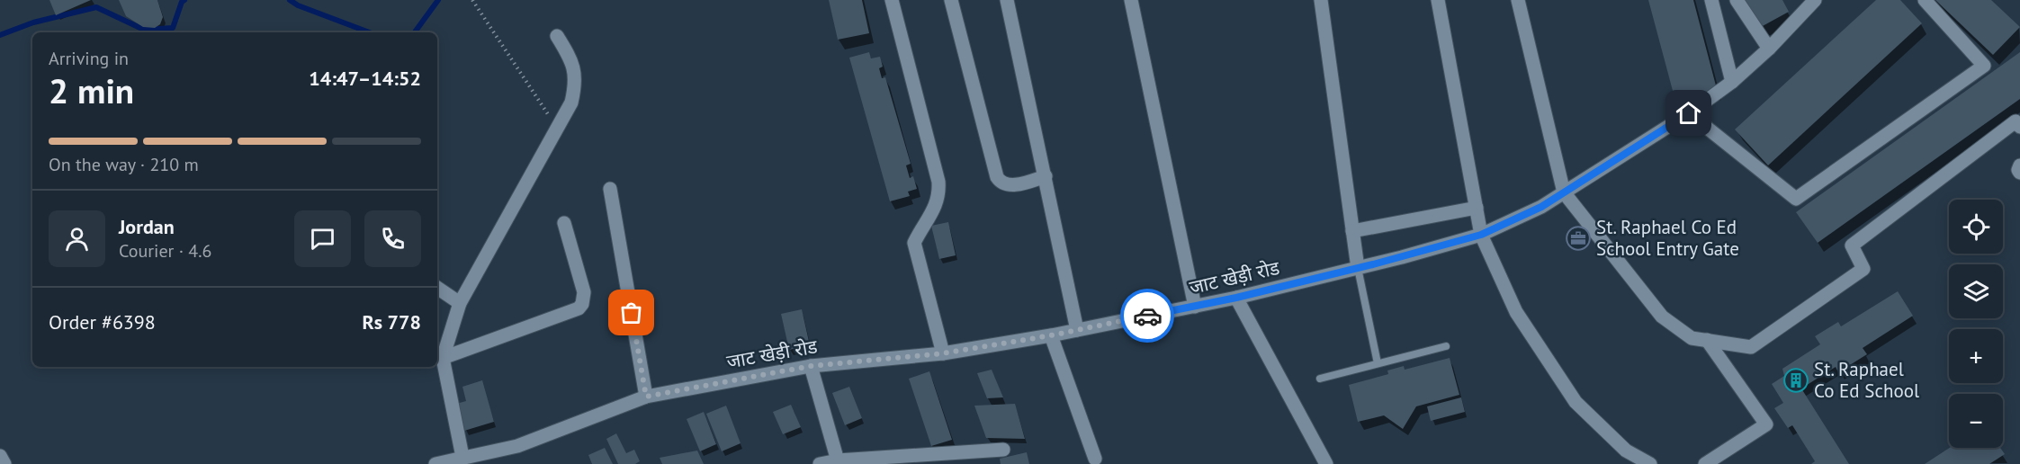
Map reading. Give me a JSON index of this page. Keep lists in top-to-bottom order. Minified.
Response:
{"streets":{"street":["जाट खेड़ी रोड"]},"places":{"office":["St. Raphael Co Ed School Entry Gate"],"building":["St. Raphael Co Ed School"]},"page":{"heading":["2 min","Arriving in","14:47–14:52"],"panel":["Jordan","Courier · 4.6","Order #6398","Rs 778"],"bar":"On the way · 210 m","map_buttons":["+","−"]}}
